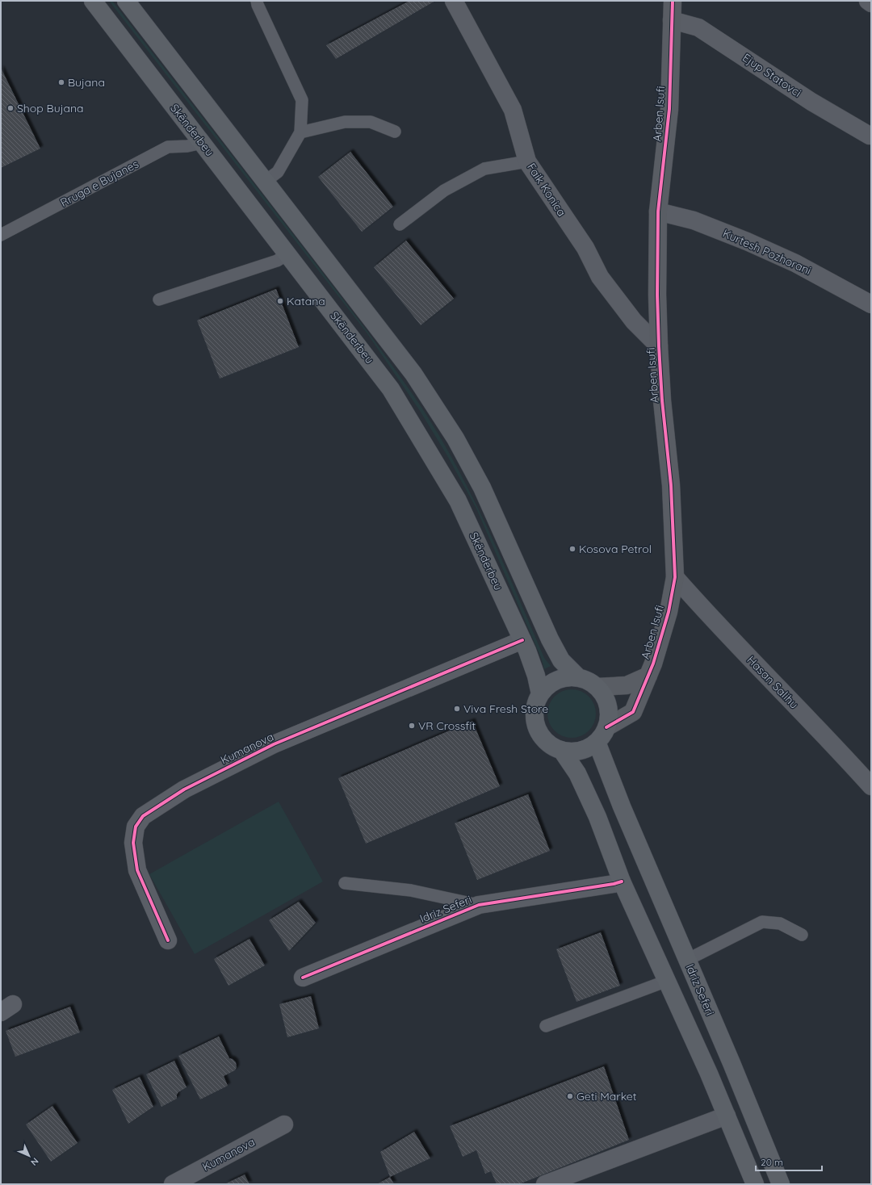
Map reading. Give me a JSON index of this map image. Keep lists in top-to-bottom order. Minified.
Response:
{"streets":{"main road":["Skënderbeu","Idriz Seferi"],"street":["Ejup Statovci","Arben Isufi","Faik Konica","Kurtesh Pozhorani","Hasan Salihu","Kumanova"],"lane":["Rruga e Bujanes"]},"crossings":[["Ejup Statovci","Arben Isufi"],["Arben Isufi","Skënderbeu"],["Arben Isufi","Faik Konica"],["Arben Isufi","Kurtesh Pozhorani"],["Arben Isufi","Hasan Salihu"],["Arben Isufi","Idriz Seferi"],["Skënderbeu","Rruga e Bujanes"],["Skënderbeu","Kumanova"],["Skënderbeu","Idriz Seferi"]],"places":["Bujana","Shop Bujana","Katana","Kosova Petrol","Viva Fresh Store","VR Crossfit","Geti Market"],"scale_bar":"20 m","north":"bottom right"}
